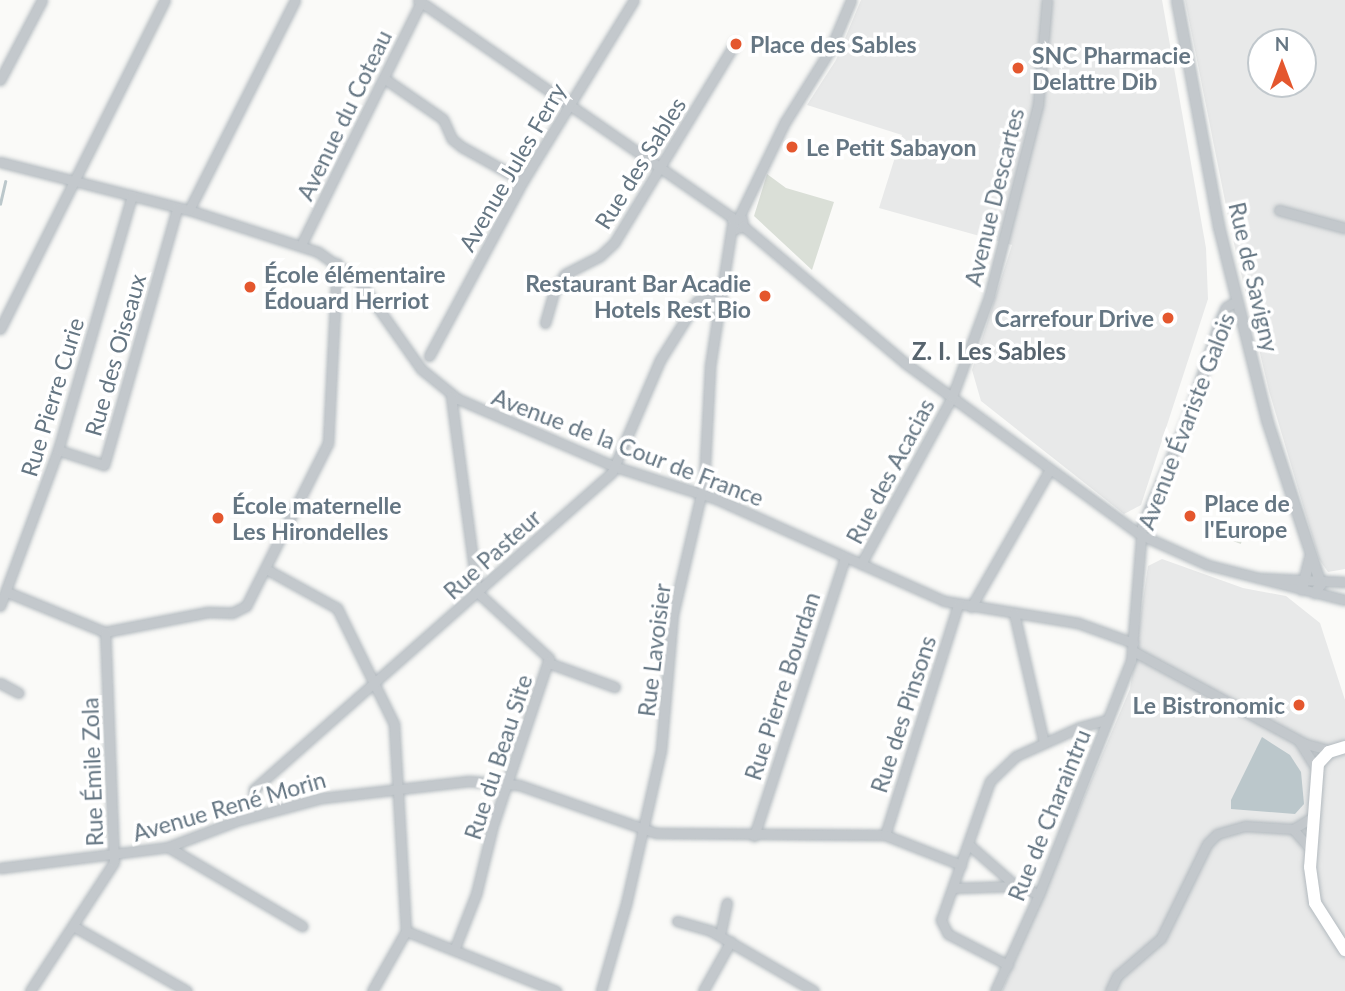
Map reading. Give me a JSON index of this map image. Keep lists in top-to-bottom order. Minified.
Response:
{"streets":{"street":["Avenue du Coteau","Rue des Sables","Avenue Jules Ferry","Avenue Descartes","Rue de Savigny","Rue des Oiseaux","Rue Pierre Curie","Avenue Évariste Galois","Avenue de la Cour de France","Rue des Acacias","Rue Pasteur","Rue Lavoisier","Rue Pierre Bourdan","Rue des Pinsons","Rue du Beau Site","Rue Émile Zola","Avenue René Morin","Rue de Charaintru"]},"crossings":[["Avenue du Coteau","Avenue de la Cour de France"],["Avenue Descartes","Rue des Acacias"],["Rue de Savigny","Avenue Évariste Galois"],["Rue des Oiseaux","Rue Pierre Curie"],["Rue des Oiseaux","Avenue de la Cour de France"],["Rue Pierre Curie","Avenue de la Cour de France"],["Avenue Évariste Galois","Avenue de la Cour de France"],["Avenue Évariste Galois","Rue de Charaintru"],["Avenue de la Cour de France","Rue des Acacias"],["Avenue de la Cour de France","Rue Pasteur"],["Avenue de la Cour de France","Rue Lavoisier"],["Avenue de la Cour de France","Rue Pierre Bourdan"],["Avenue de la Cour de France","Rue des Pinsons"],["Avenue de la Cour de France","Rue de Charaintru"],["Rue Pasteur","Rue Lavoisier"],["Rue Pasteur","Rue du Beau Site"],["Rue Pasteur","Avenue René Morin"],["Rue Lavoisier","Avenue René Morin"],["Rue Pierre Bourdan","Avenue René Morin"],["Rue des Pinsons","Avenue René Morin"],["Rue du Beau Site","Avenue René Morin"],["Rue Émile Zola","Avenue René Morin"]],"districts":["Z. I. Les Sables"],"places":["Place des Sables","SNC Pharmacie Delattre Dib","Le Petit Sabayon","École élémentaire Édouard Herriot","Restaurant Bar Acadie Hotels Rest Bio","Carrefour Drive","Place de l'Europe","École maternelle Les Hirondelles","Le Bistronomic"],"north":"top"}
